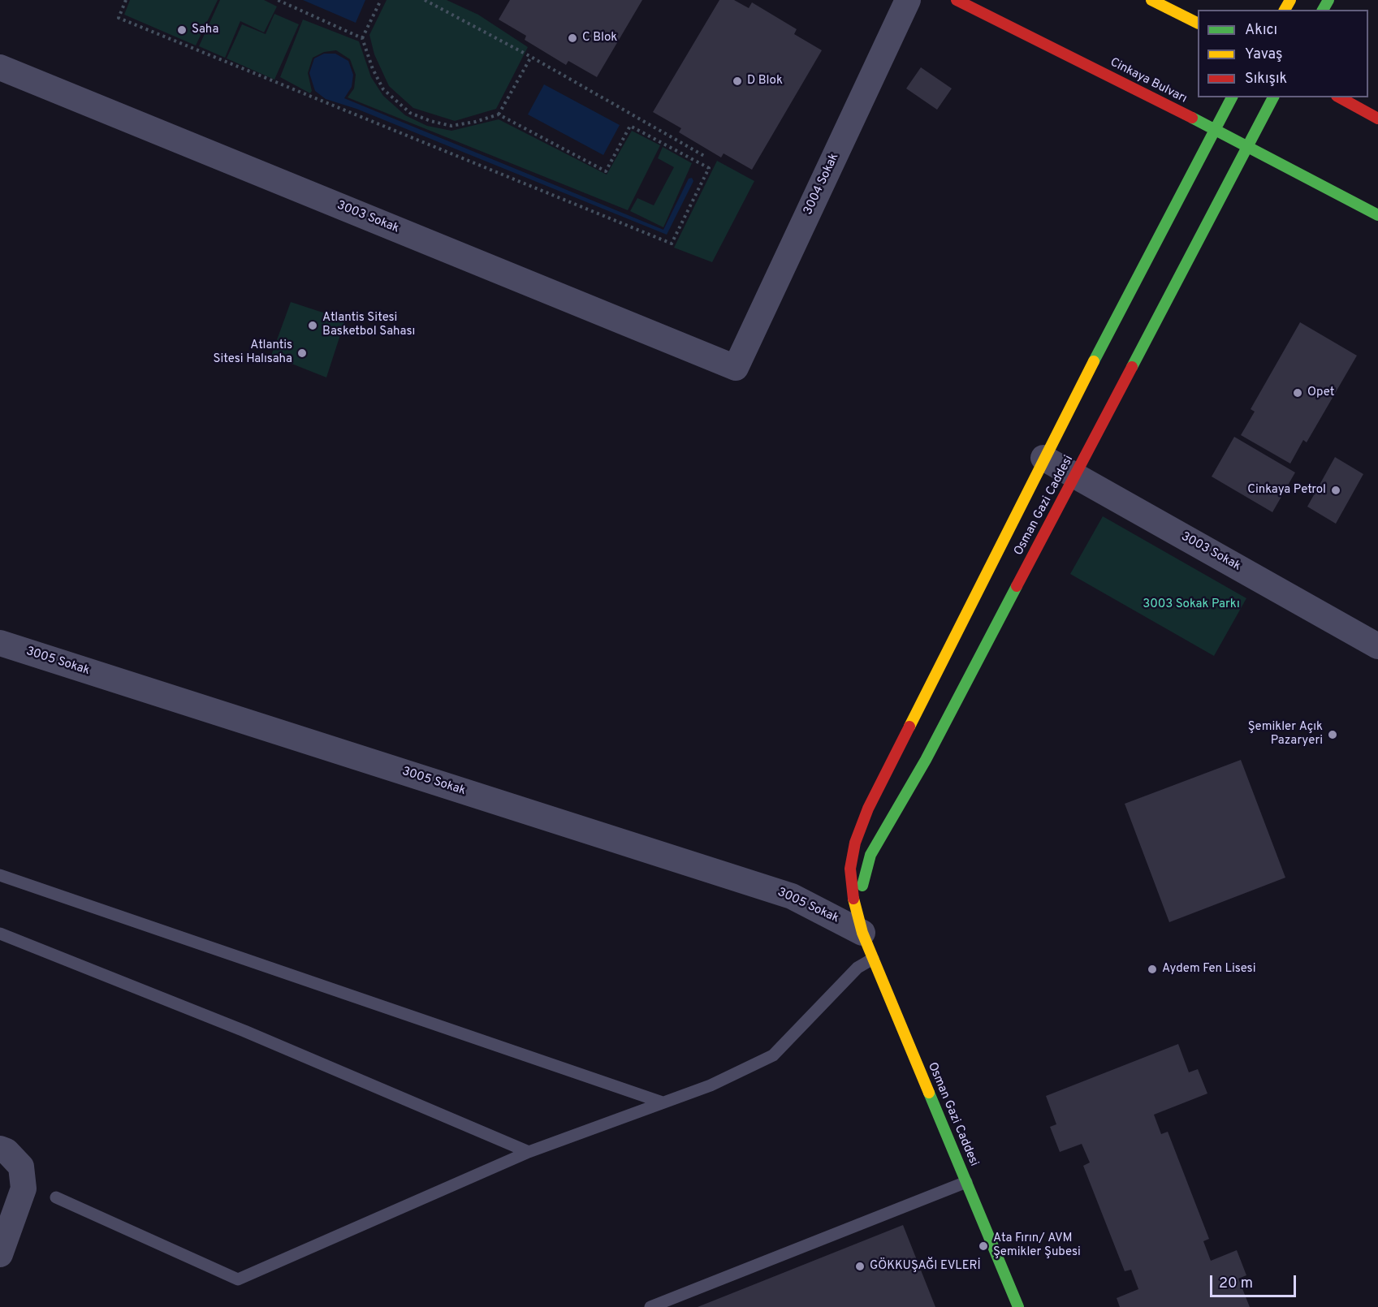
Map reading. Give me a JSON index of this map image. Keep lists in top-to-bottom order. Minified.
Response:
{"streets":{"street":["Cinkaya Bulvarı","3004 Sokak","3003 Sokak","Osman Gazi Caddesi","3005 Sokak"]},"crossings":[["Cinkaya Bulvarı","Osman Gazi Caddesi"],["3004 Sokak","3003 Sokak"],["3003 Sokak","Osman Gazi Caddesi"],["Osman Gazi Caddesi","3005 Sokak"]],"parks":["3003 Sokak Parkı"],"places":["Saha","C Blok","D Blok","Atlantis Sitesi Basketbol Sahası","Atlantis Sitesi Halısaha","Opet","Cinkaya Petrol","Şemikler Açık Pazaryeri","Aydem Fen Lisesi","Ata Fırın/ AVM Şemikler Şubesi","GÖKKUŞAĞI EVLERİ"],"legend":["Akıcı","Yavaş","Sıkışık"],"scale_bar":"20 m"}
